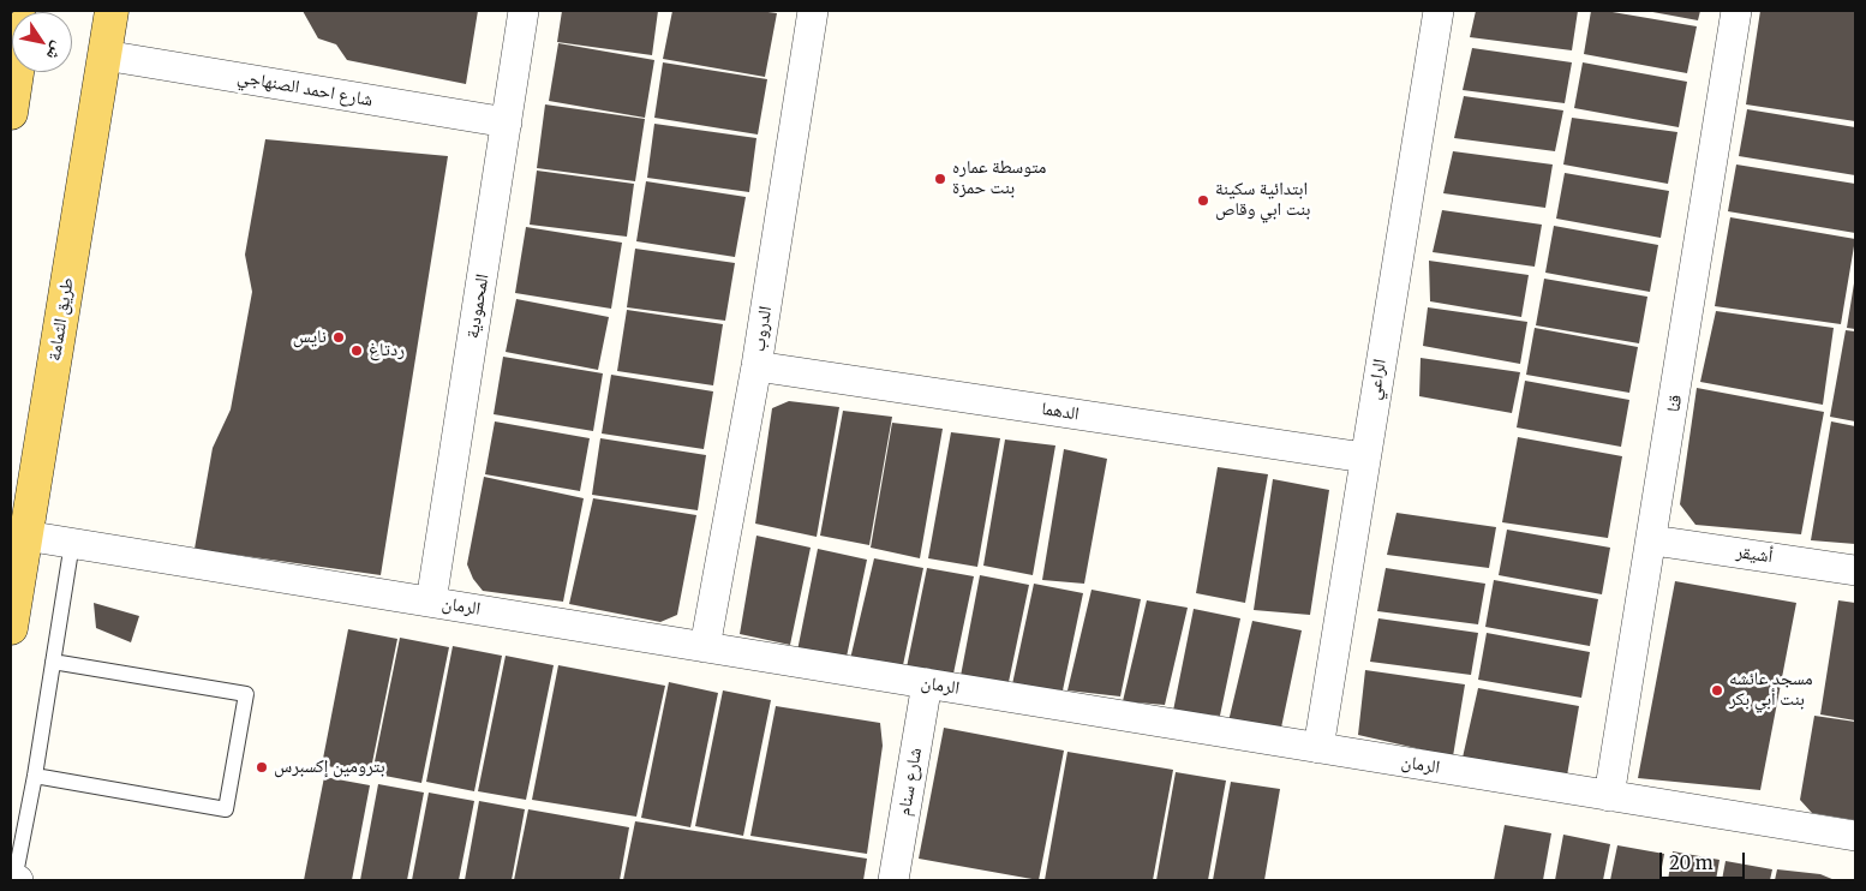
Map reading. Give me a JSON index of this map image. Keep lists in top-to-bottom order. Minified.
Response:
{"streets":{"main road":["طريق الثمامة"],"street":["شارع احمد الصنهاجي","المحمودية","الدروب","الراعي","قنا","الدهما","أشيقر","الرمان","شارع سنام"]},"crossings":[["شارع احمد الصنهاجي","المحمودية"],["شارع احمد الصنهاجي","طريق الثمامة"],["المحمودية","الرمان"],["طريق الثمامة","الرمان"],["الدروب","الدهما"],["الدروب","الرمان"],["الراعي","الدهما"],["الراعي","الرمان"],["قنا","أشيقر"],["قنا","الرمان"],["الرمان","شارع سنام"]],"places":["متوسطة عماره بنت حمزة","ابتدائية سكينة بنت ابي وقاص","نايس","ردتاغ","مسجد عائشه بنت أبي بكر","بترومين إكسبرس"],"scale_bar":"20 m","north":"bottom right"}
